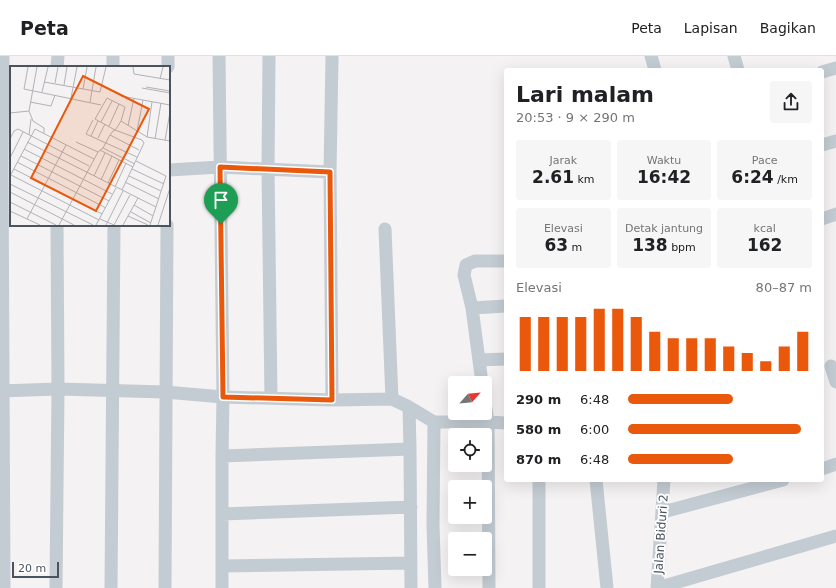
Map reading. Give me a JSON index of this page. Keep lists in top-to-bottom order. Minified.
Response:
{"streets":{"street":["Jalan Biduri 2"]},"scale_bar":"20 m","north":"top right","page":{"header":"Peta","nav":["Peta","Lapisan","Bagikan"],"heading":["Lari malam","20:53 · 9 × 290 m"],"stats":[["Jarak","2.61 km"],["Waktu","16:42"],["Pace","6:24 /km"],["Elevasi","63 m"],["Detak jantung","138 bpm"],["kcal","162"]],"chart":["Elevasi","80–87 m"],"map_buttons":["+","−"],"list":[{"name":"290 m","note":"6:48"},{"name":"580 m","note":"6:00"},{"name":"870 m","note":"6:48"}],"scale":"20 m"}}
